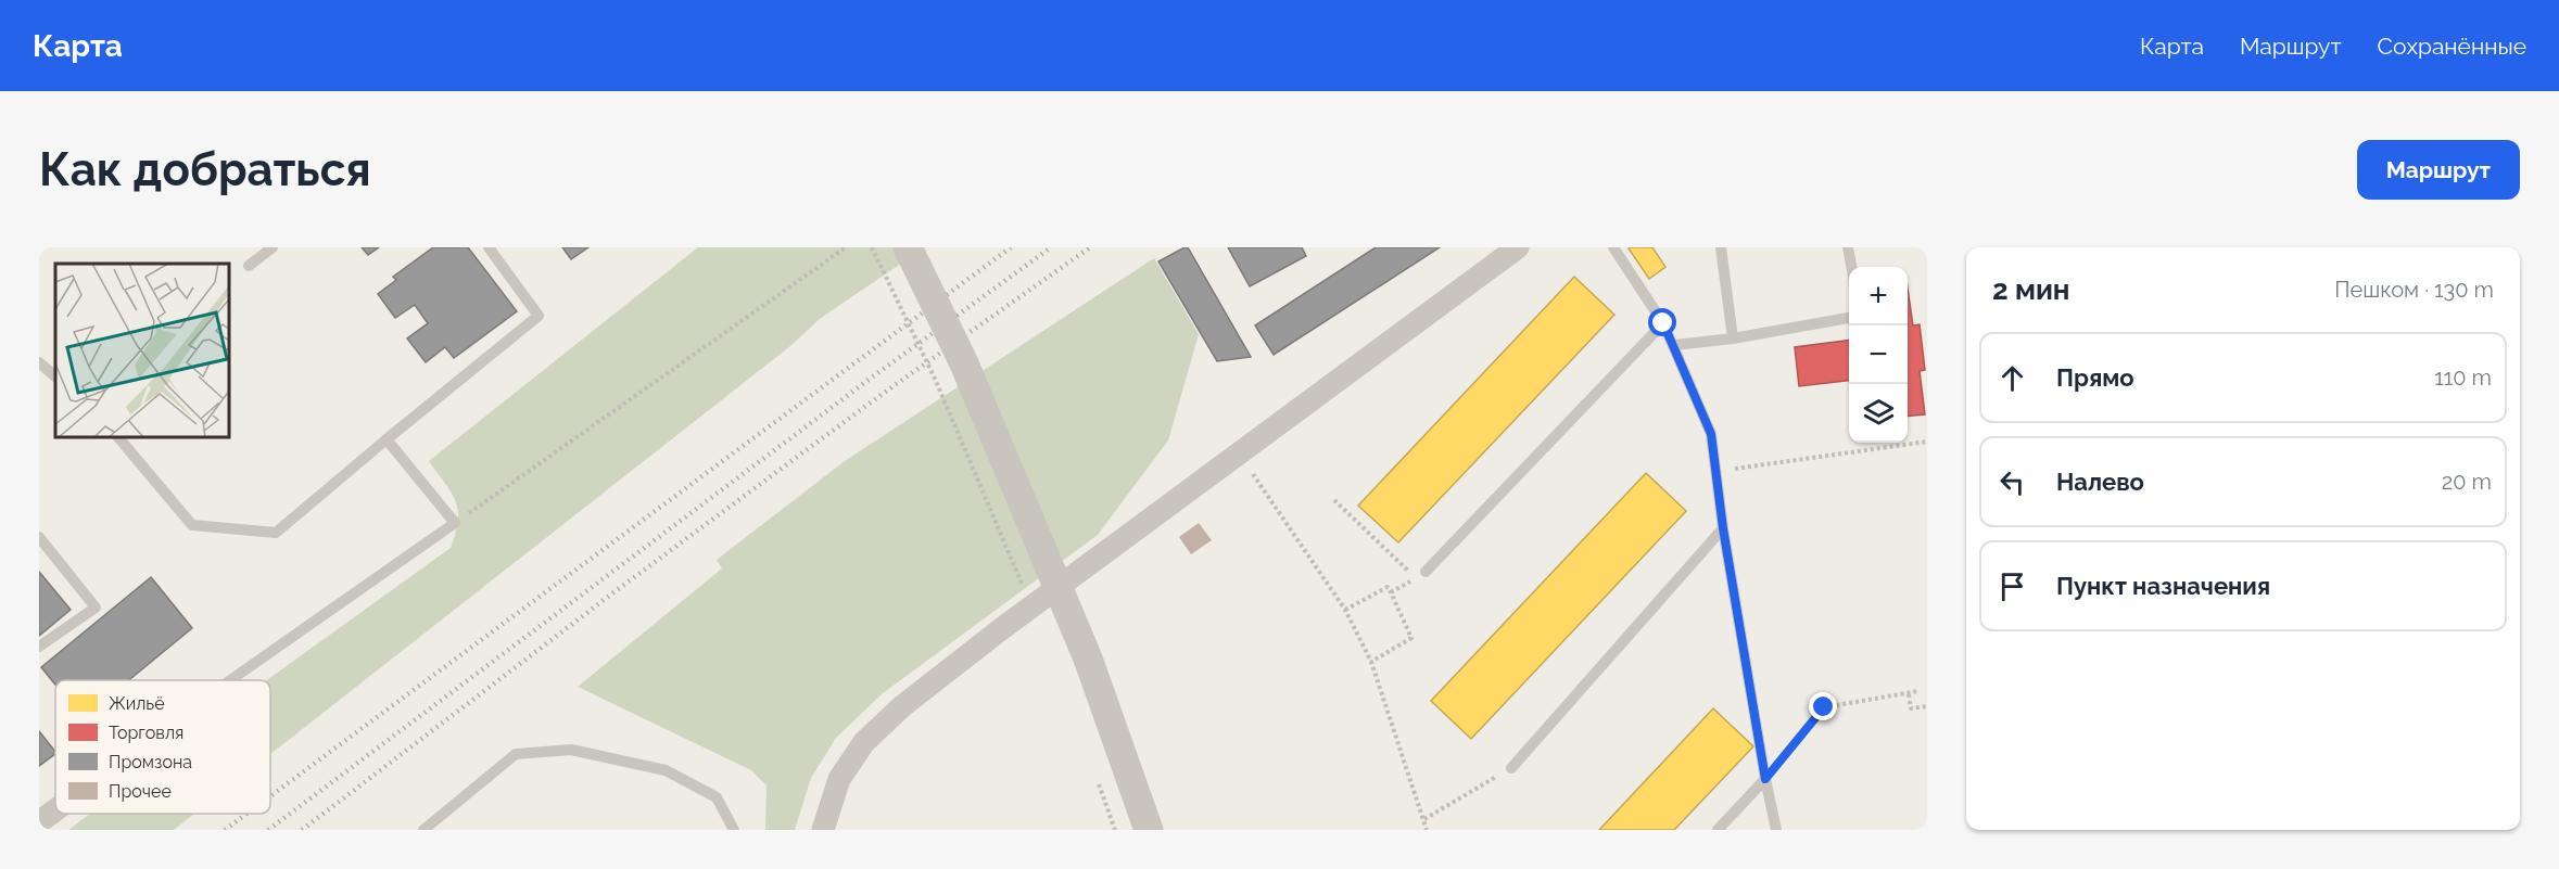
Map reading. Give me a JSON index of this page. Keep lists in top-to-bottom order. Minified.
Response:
{"legend":["Жильё","Торговля","Промзона","Прочее"],"page":{"header":"Карта","nav":["Карта","Маршрут","Сохранённые"],"buttons":"Маршрут","title":"Как добраться","heading":["2 мин","Пешком · 130 m"],"map_buttons":["+","−"],"list":[["Прямо","110 m"],["Налево","20 m"],"Пункт назначения"]}}
